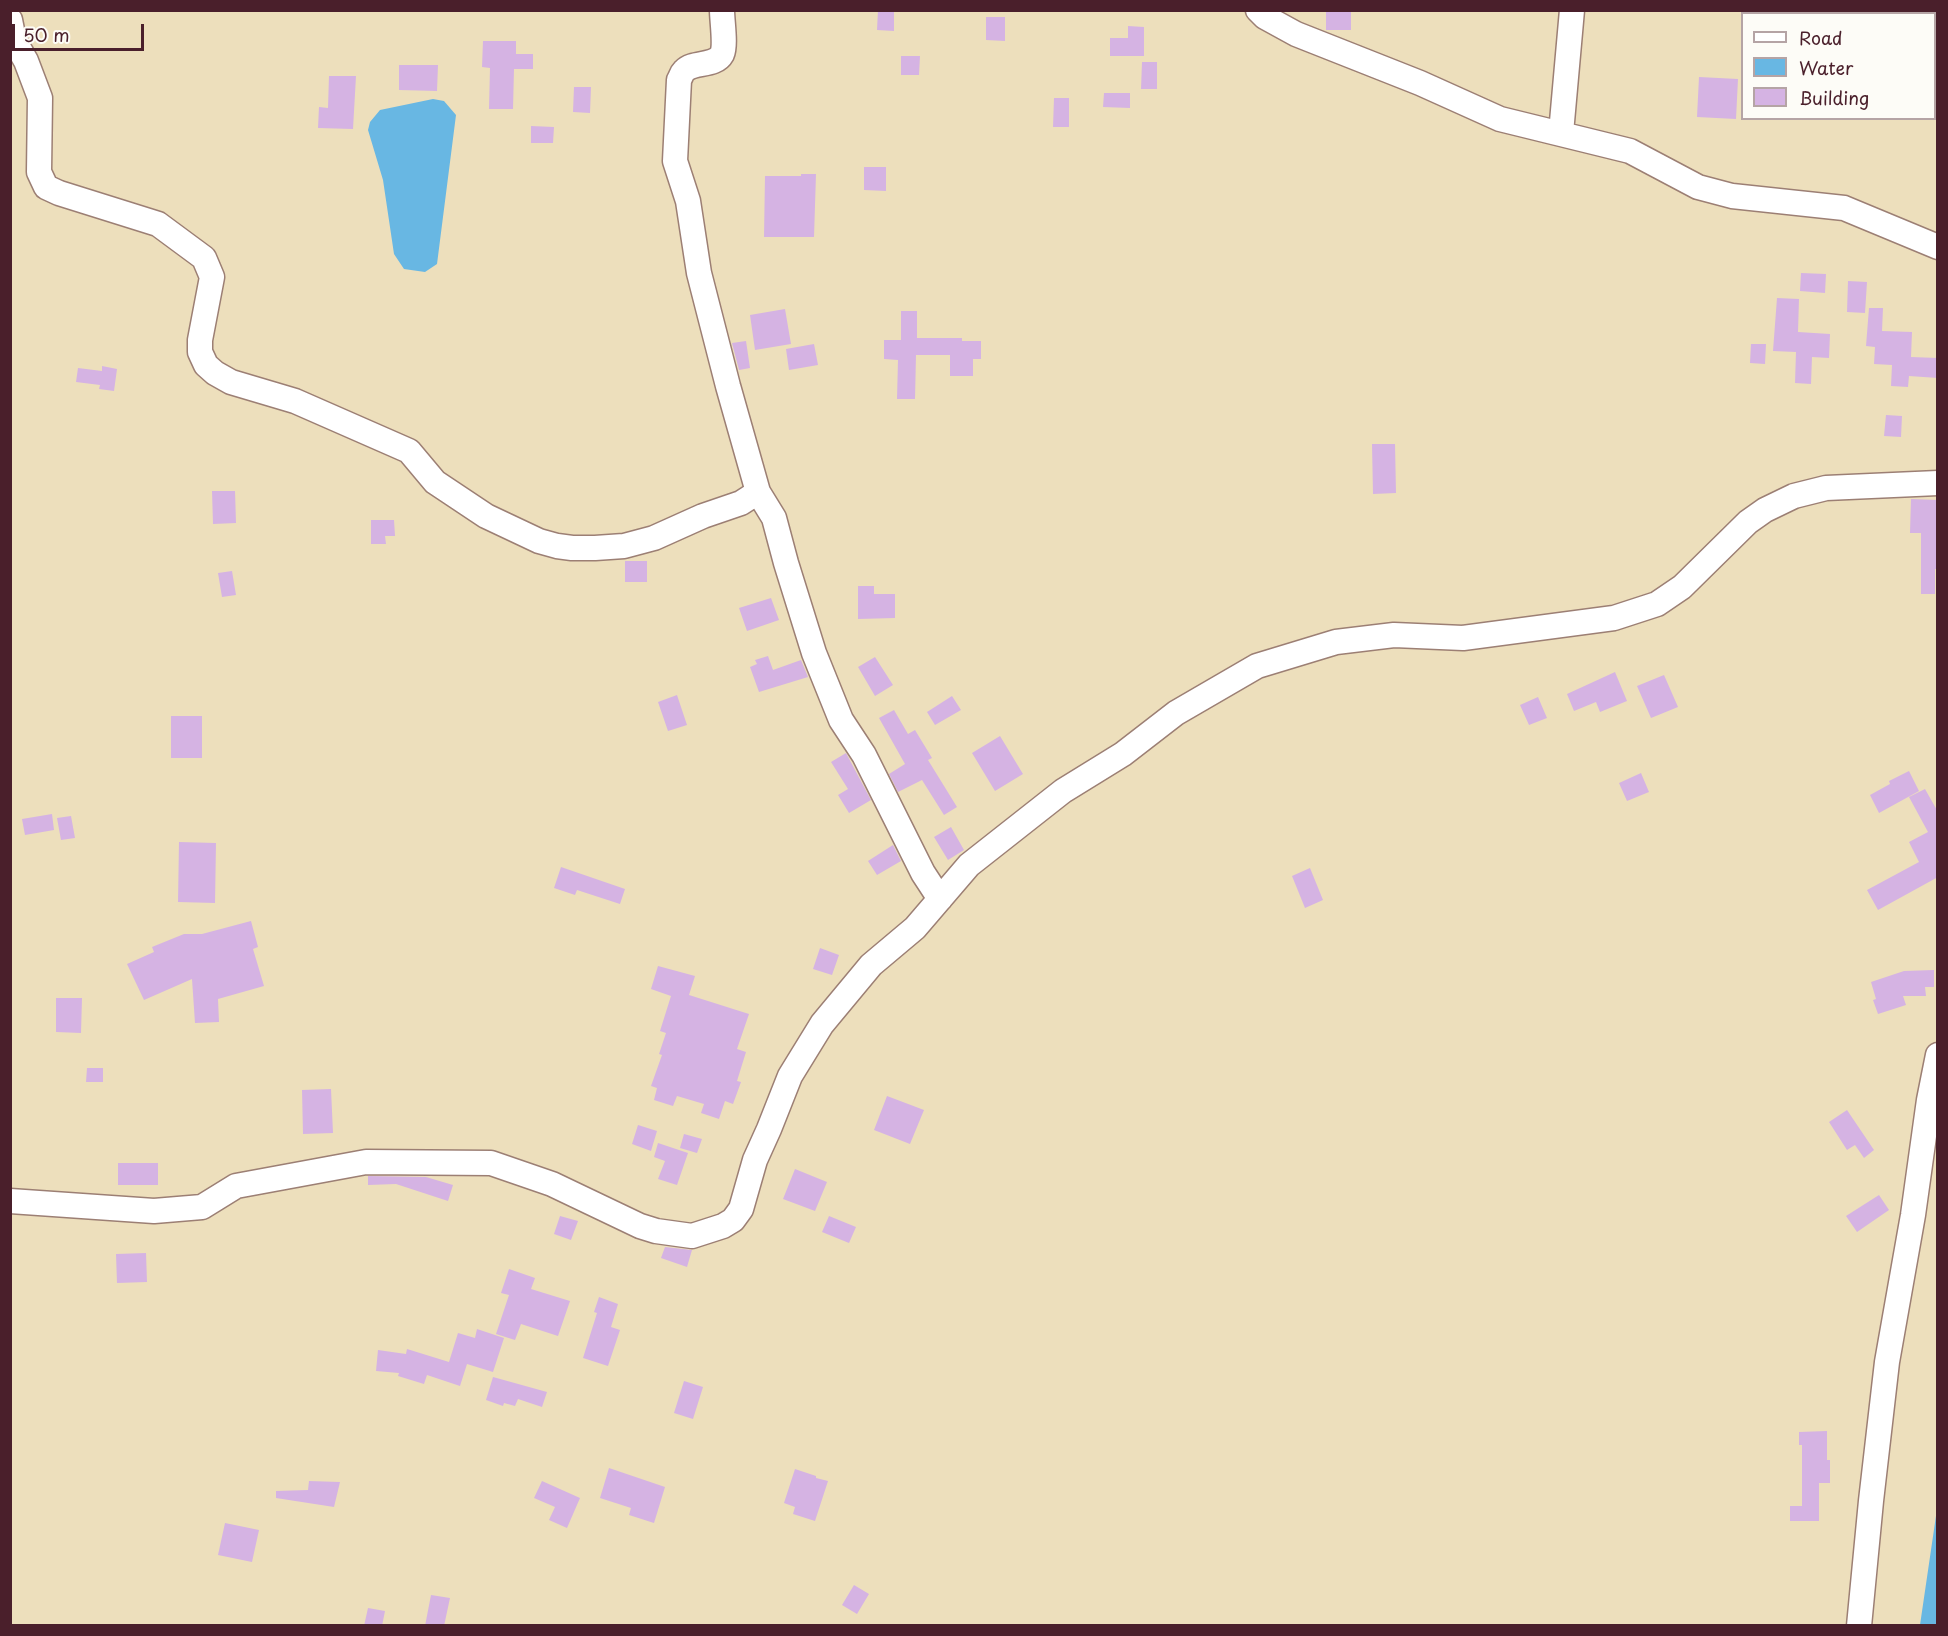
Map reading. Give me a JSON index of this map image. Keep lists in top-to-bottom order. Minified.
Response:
{"legend":["Road","Water","Building"],"scale_bar":"50 m"}
